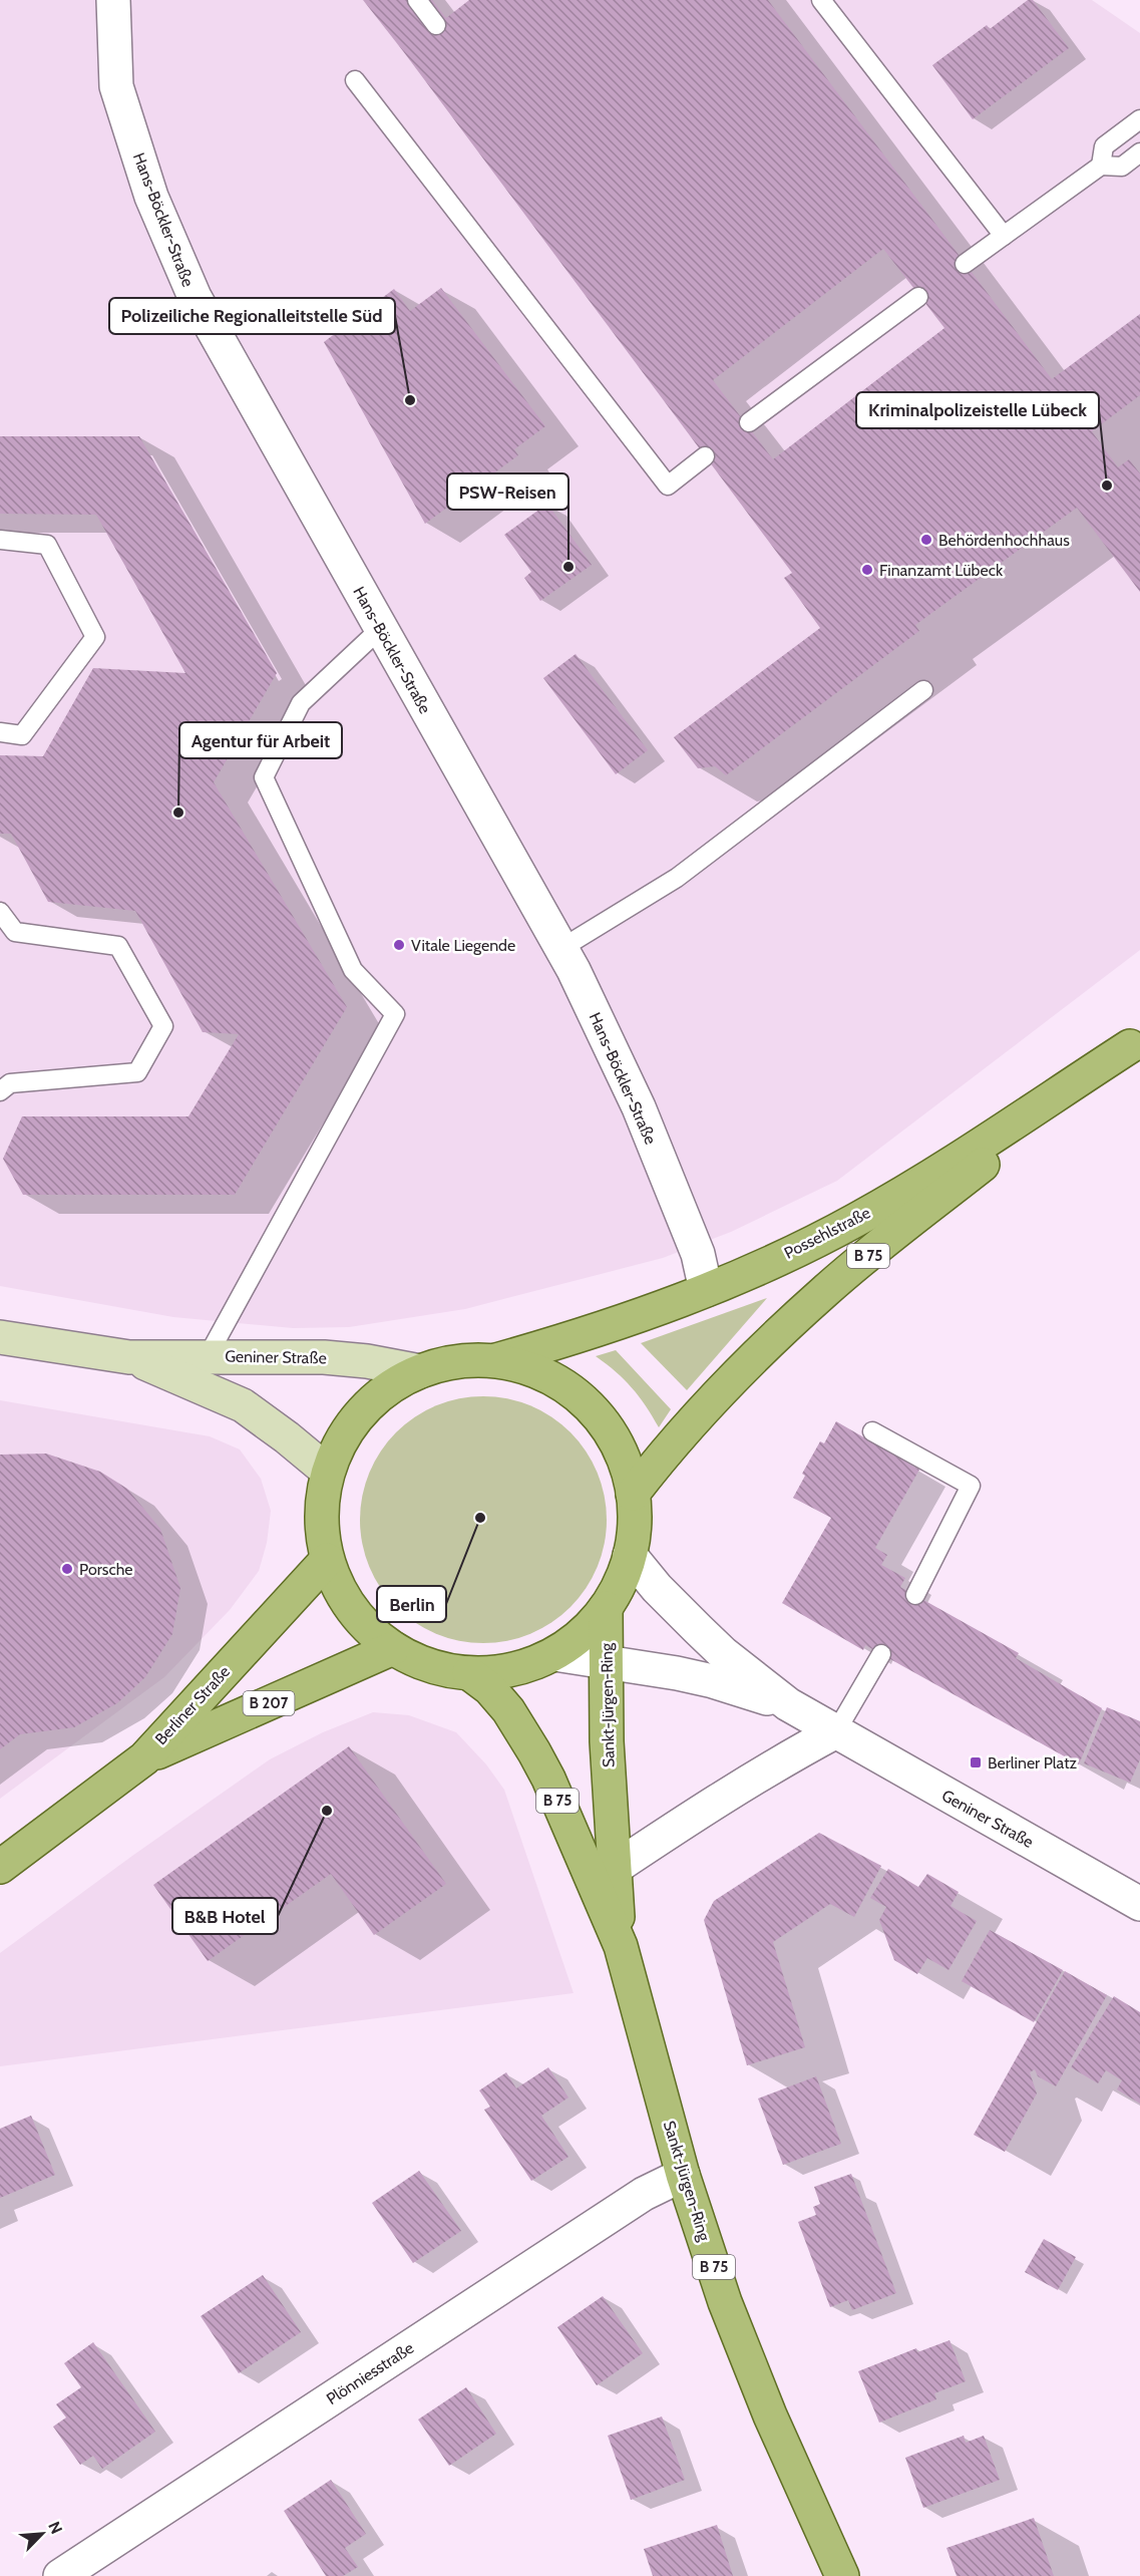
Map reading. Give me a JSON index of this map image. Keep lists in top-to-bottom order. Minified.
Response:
{"streets":{"main road":["Possehlstraße","B 75","Geniner Straße","B 207","Berliner Straße","Sankt-Jürgen-Ring"],"street":["Hans-Böckler-Straße","Plönniesstraße"]},"crossings":[["Hans-Böckler-Straße","Possehlstraße"],["Geniner Straße","Sankt-Jürgen-Ring"],["B 207","Berliner Straße"],["Sankt-Jürgen-Ring","Plönniesstraße"]],"places":{"other":["Polizeiliche Regionalleitstelle Süd","Kriminalpolizeistelle Lübeck","Behördenhochhaus","PSW-Reisen","Finanzamt Lübeck","Agentur für Arbeit","Vitale Liegende","Berlin","Porsche","B&B Hotel"],"transit":["Berliner Platz"]},"north":"top right"}
